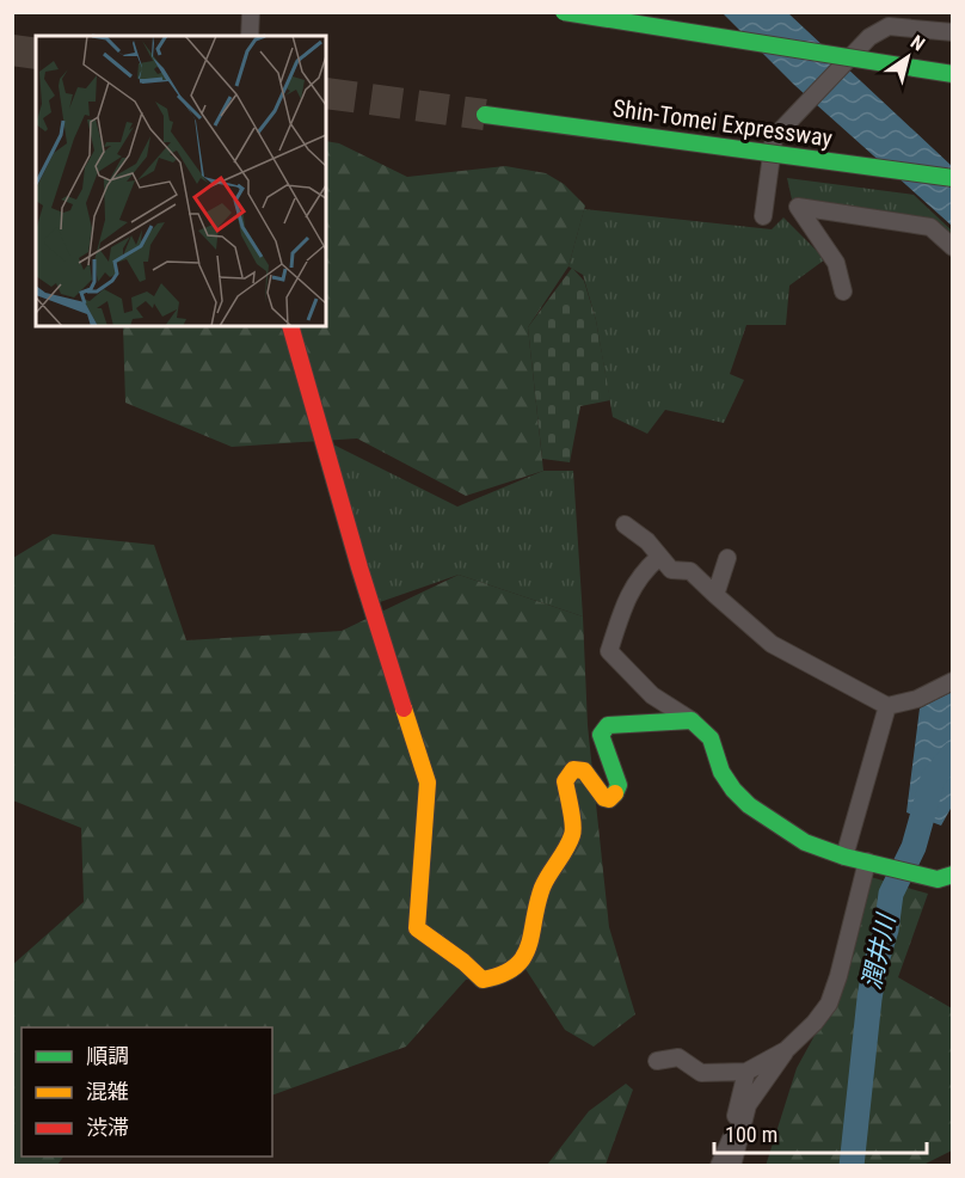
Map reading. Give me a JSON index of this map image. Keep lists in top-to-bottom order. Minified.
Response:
{"streets":{"main road":["Shin-Tomei Expressway"]},"water":["潤井川"],"legend":["順調","混雑","渋滞"],"scale_bar":"100 m","north":"top right"}
